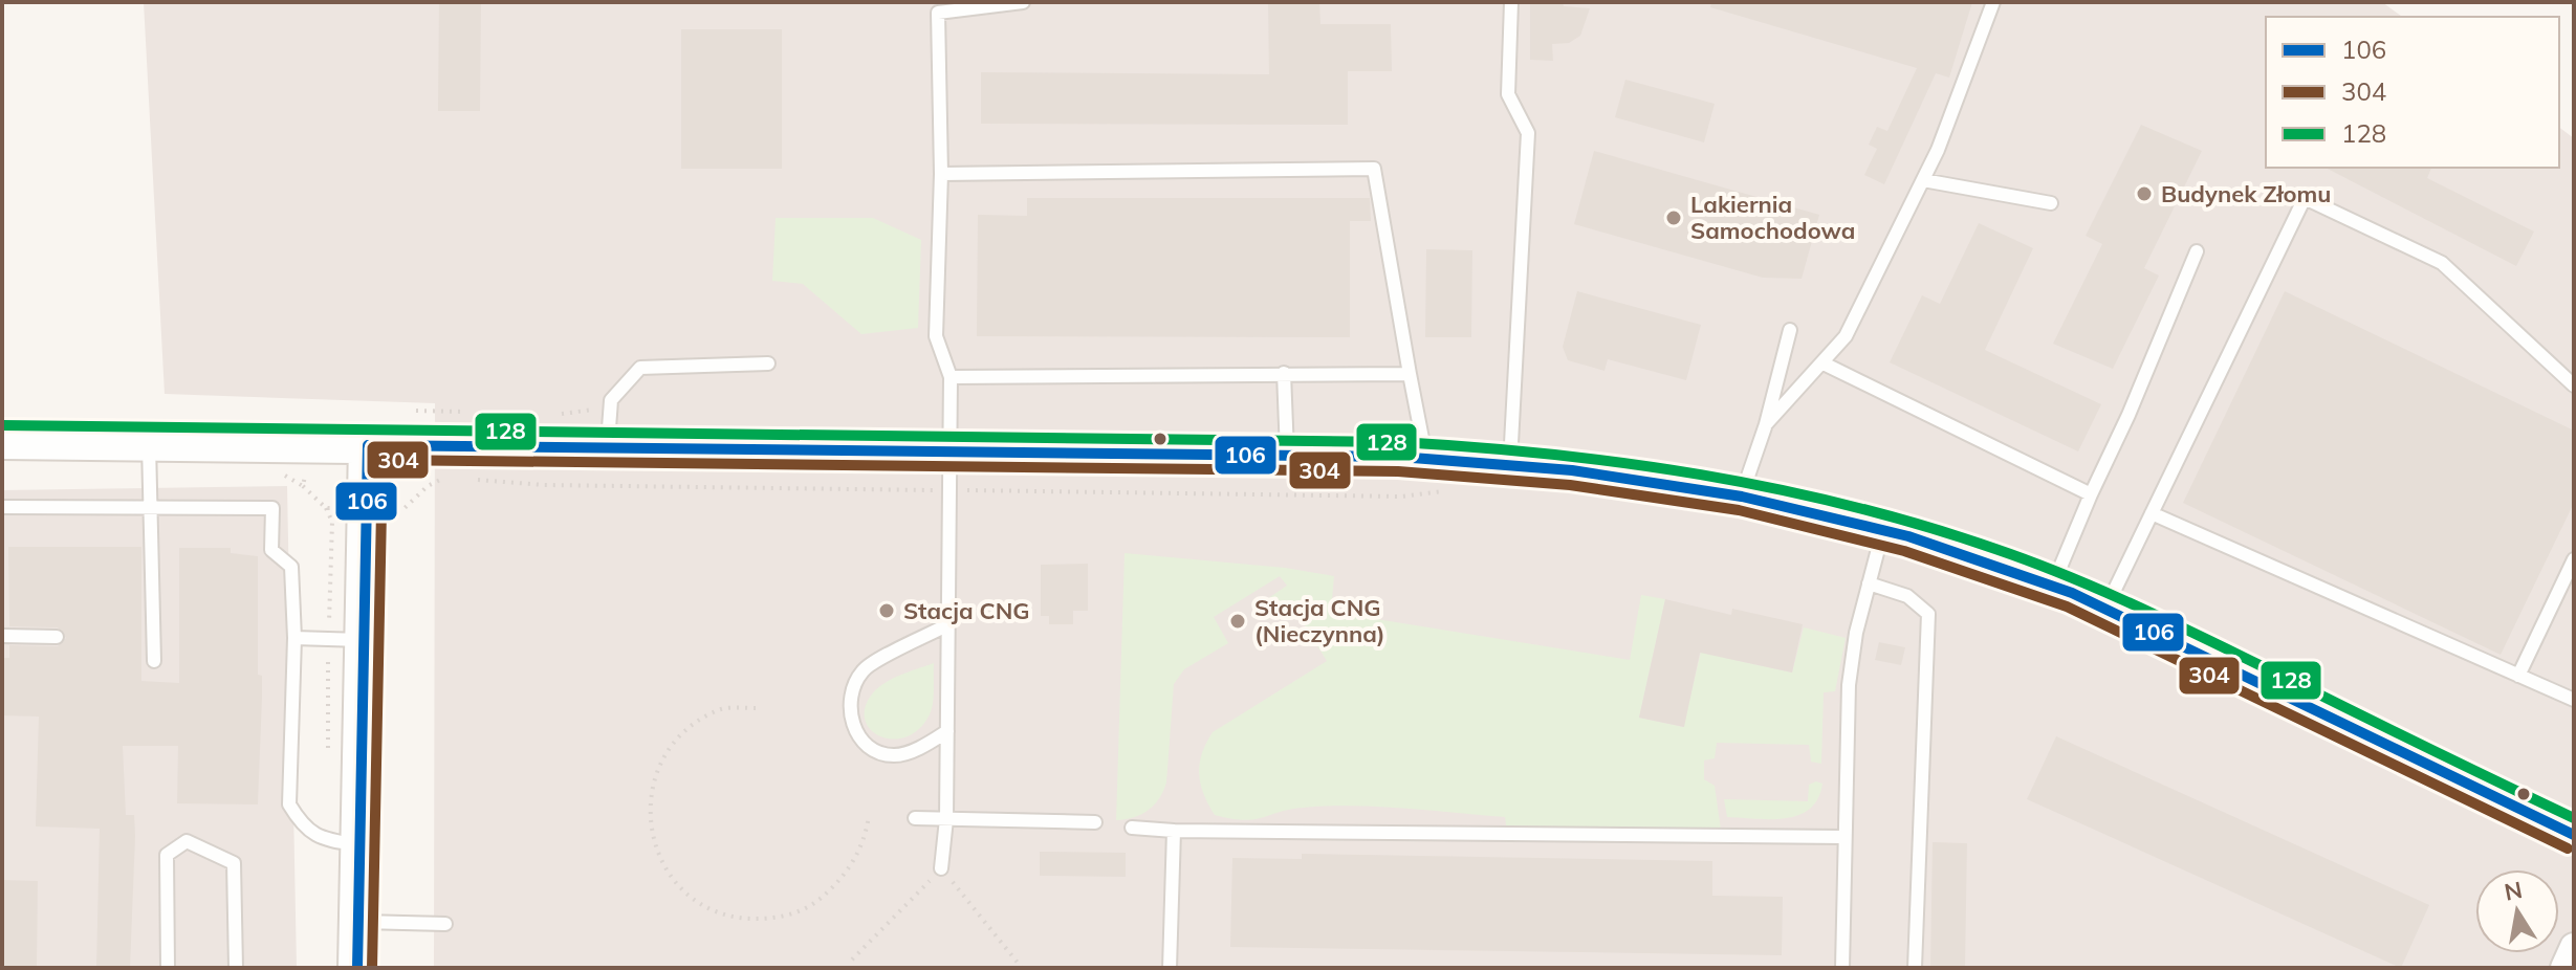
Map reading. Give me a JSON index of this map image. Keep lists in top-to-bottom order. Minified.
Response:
{"places":["Budynek Złomu","Lakiernia Samochodowa","Stacja CNG","Stacja CNG (Nieczynna)"],"lines":["transit line 128","transit line 106","transit line 304"],"legend":["106","304","128"],"north":"top"}
